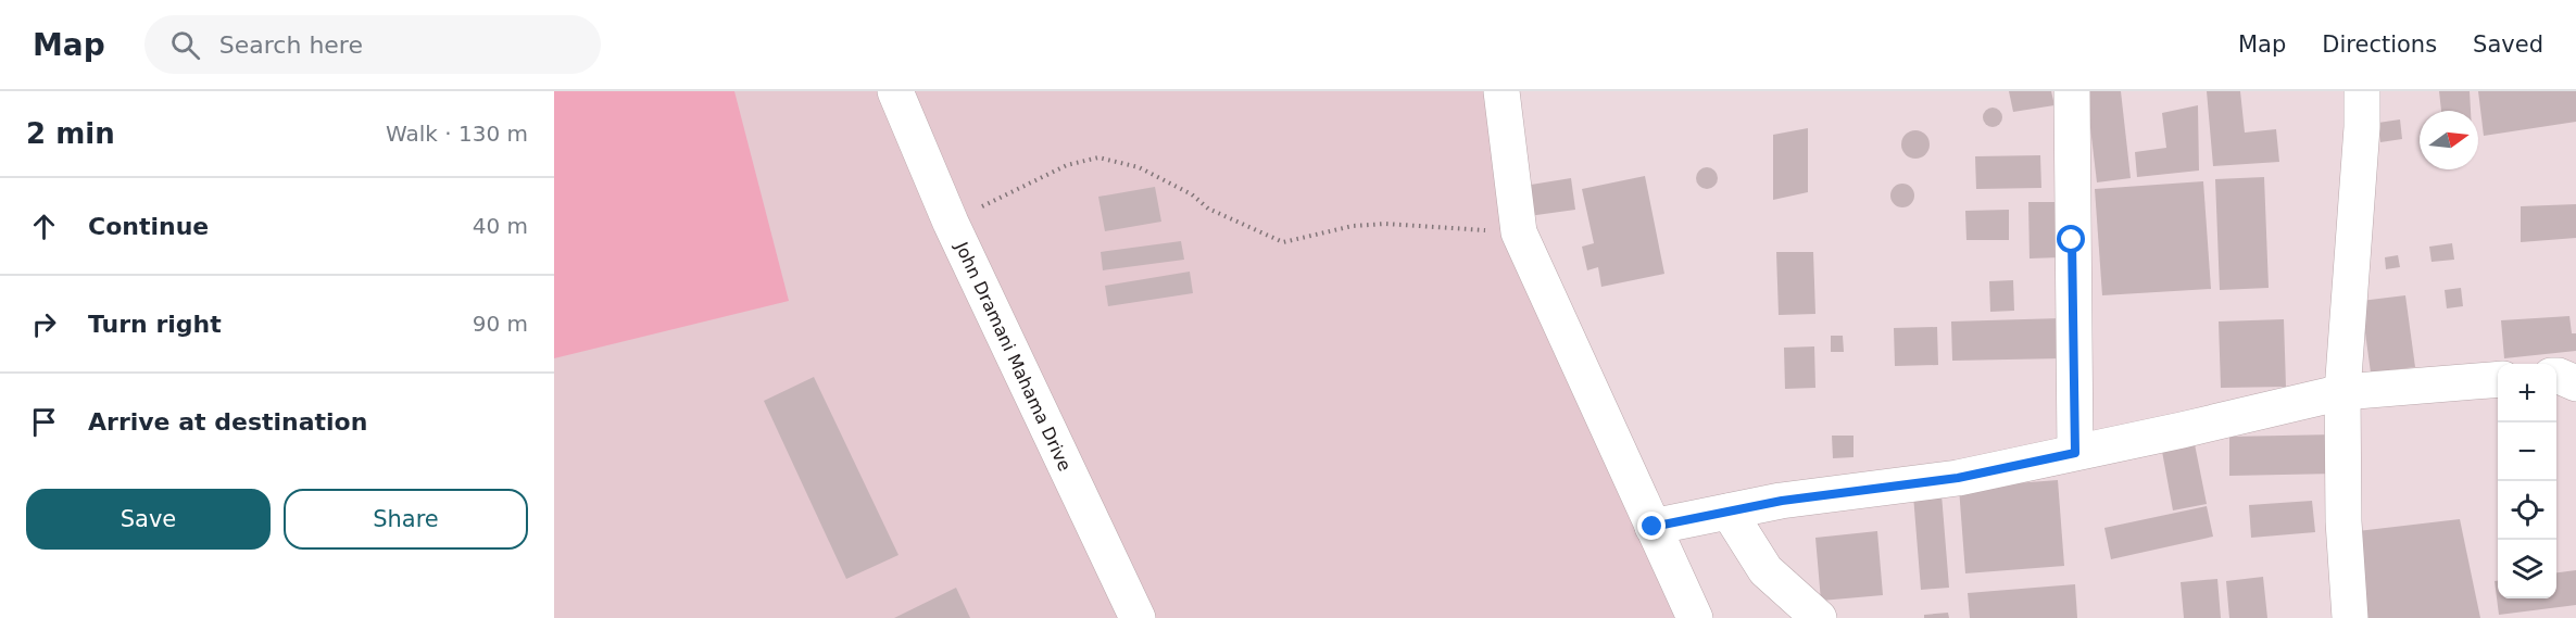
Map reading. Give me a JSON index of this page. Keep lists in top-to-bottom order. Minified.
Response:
{"streets":{"street":["John Dramani Mahama Drive"]},"north":"right","page":{"header":"Map","search":"Search here","nav":["Map","Directions","Saved"],"heading":["2 min","Walk · 130 m"],"list":[["Continue","40 m"],["Turn right","90 m"],"Arrive at destination"],"map_buttons":["+","−"],"buttons":["Save","Share"]}}
